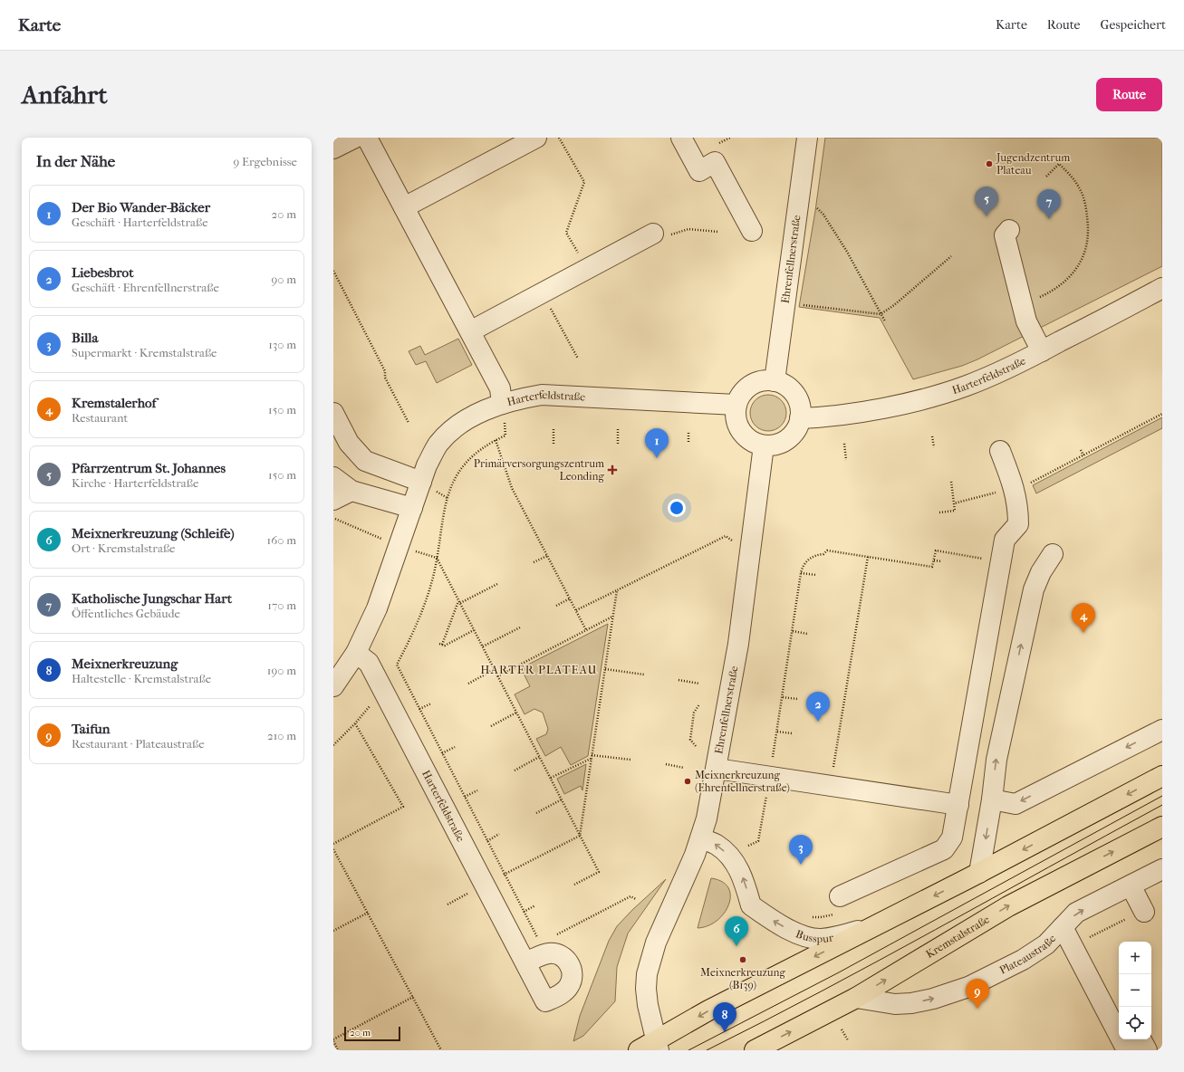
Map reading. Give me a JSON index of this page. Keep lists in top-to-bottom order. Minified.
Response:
{"streets":{"main road":["Kremstalstraße"],"street":["Ehrenfellnerstraße","Harterfeldstraße","Busspur","Plateaustraße"]},"crossings":[["Ehrenfellnerstraße","Harterfeldstraße"],["Ehrenfellnerstraße","Busspur"],["Kremstalstraße","Plateaustraße"]],"one_way":["Plateaustraße"],"districts":["HARTER PLATEAU"],"places":{"other":["Jugendzentrum Plateau","Meixnerkreuzung (Ehrenfellnerstraße)","Meixnerkreuzung (B139)"],"health":["Primärversorgungszentrum Leonding"]},"scale_bar":"20 m","page":{"header":"Karte","nav":["Karte","Route","Gespeichert"],"buttons":"Route","title":"Anfahrt","heading":["In der Nähe","9 Ergebnisse"],"list":[{"mark":"1","name":"Der Bio Wander-Bäcker","note":"Geschäft · Harterfeldstraße","value":"20 m"},{"mark":"2","name":"Liebesbrot","note":"Geschäft · Ehrenfellnerstraße","value":"90 m"},{"mark":"3","name":"Billa","note":"Supermarkt · Kremstalstraße","value":"130 m"},{"mark":"4","name":"Kremstalerhof","note":"Restaurant","value":"150 m"},{"mark":"5","name":"Pfarrzentrum St. Johannes","note":"Kirche · Harterfeldstraße","value":"150 m"},{"mark":"6","name":"Meixnerkreuzung (Schleife)","note":"Ort · Kremstalstraße","value":"160 m"},{"mark":"7","name":"Katholische Jungschar Hart","note":"Öffentliches Gebäude","value":"170 m"},{"mark":"8","name":"Meixnerkreuzung","note":"Haltestelle · Kremstalstraße","value":"190 m"},{"mark":"9","name":"Taifun","note":"Restaurant · Plateaustraße","value":"210 m"}],"pins":["5","7","1","4","2","3","6","9","8"],"map_buttons":["+","−"],"scale":"20 m"}}
